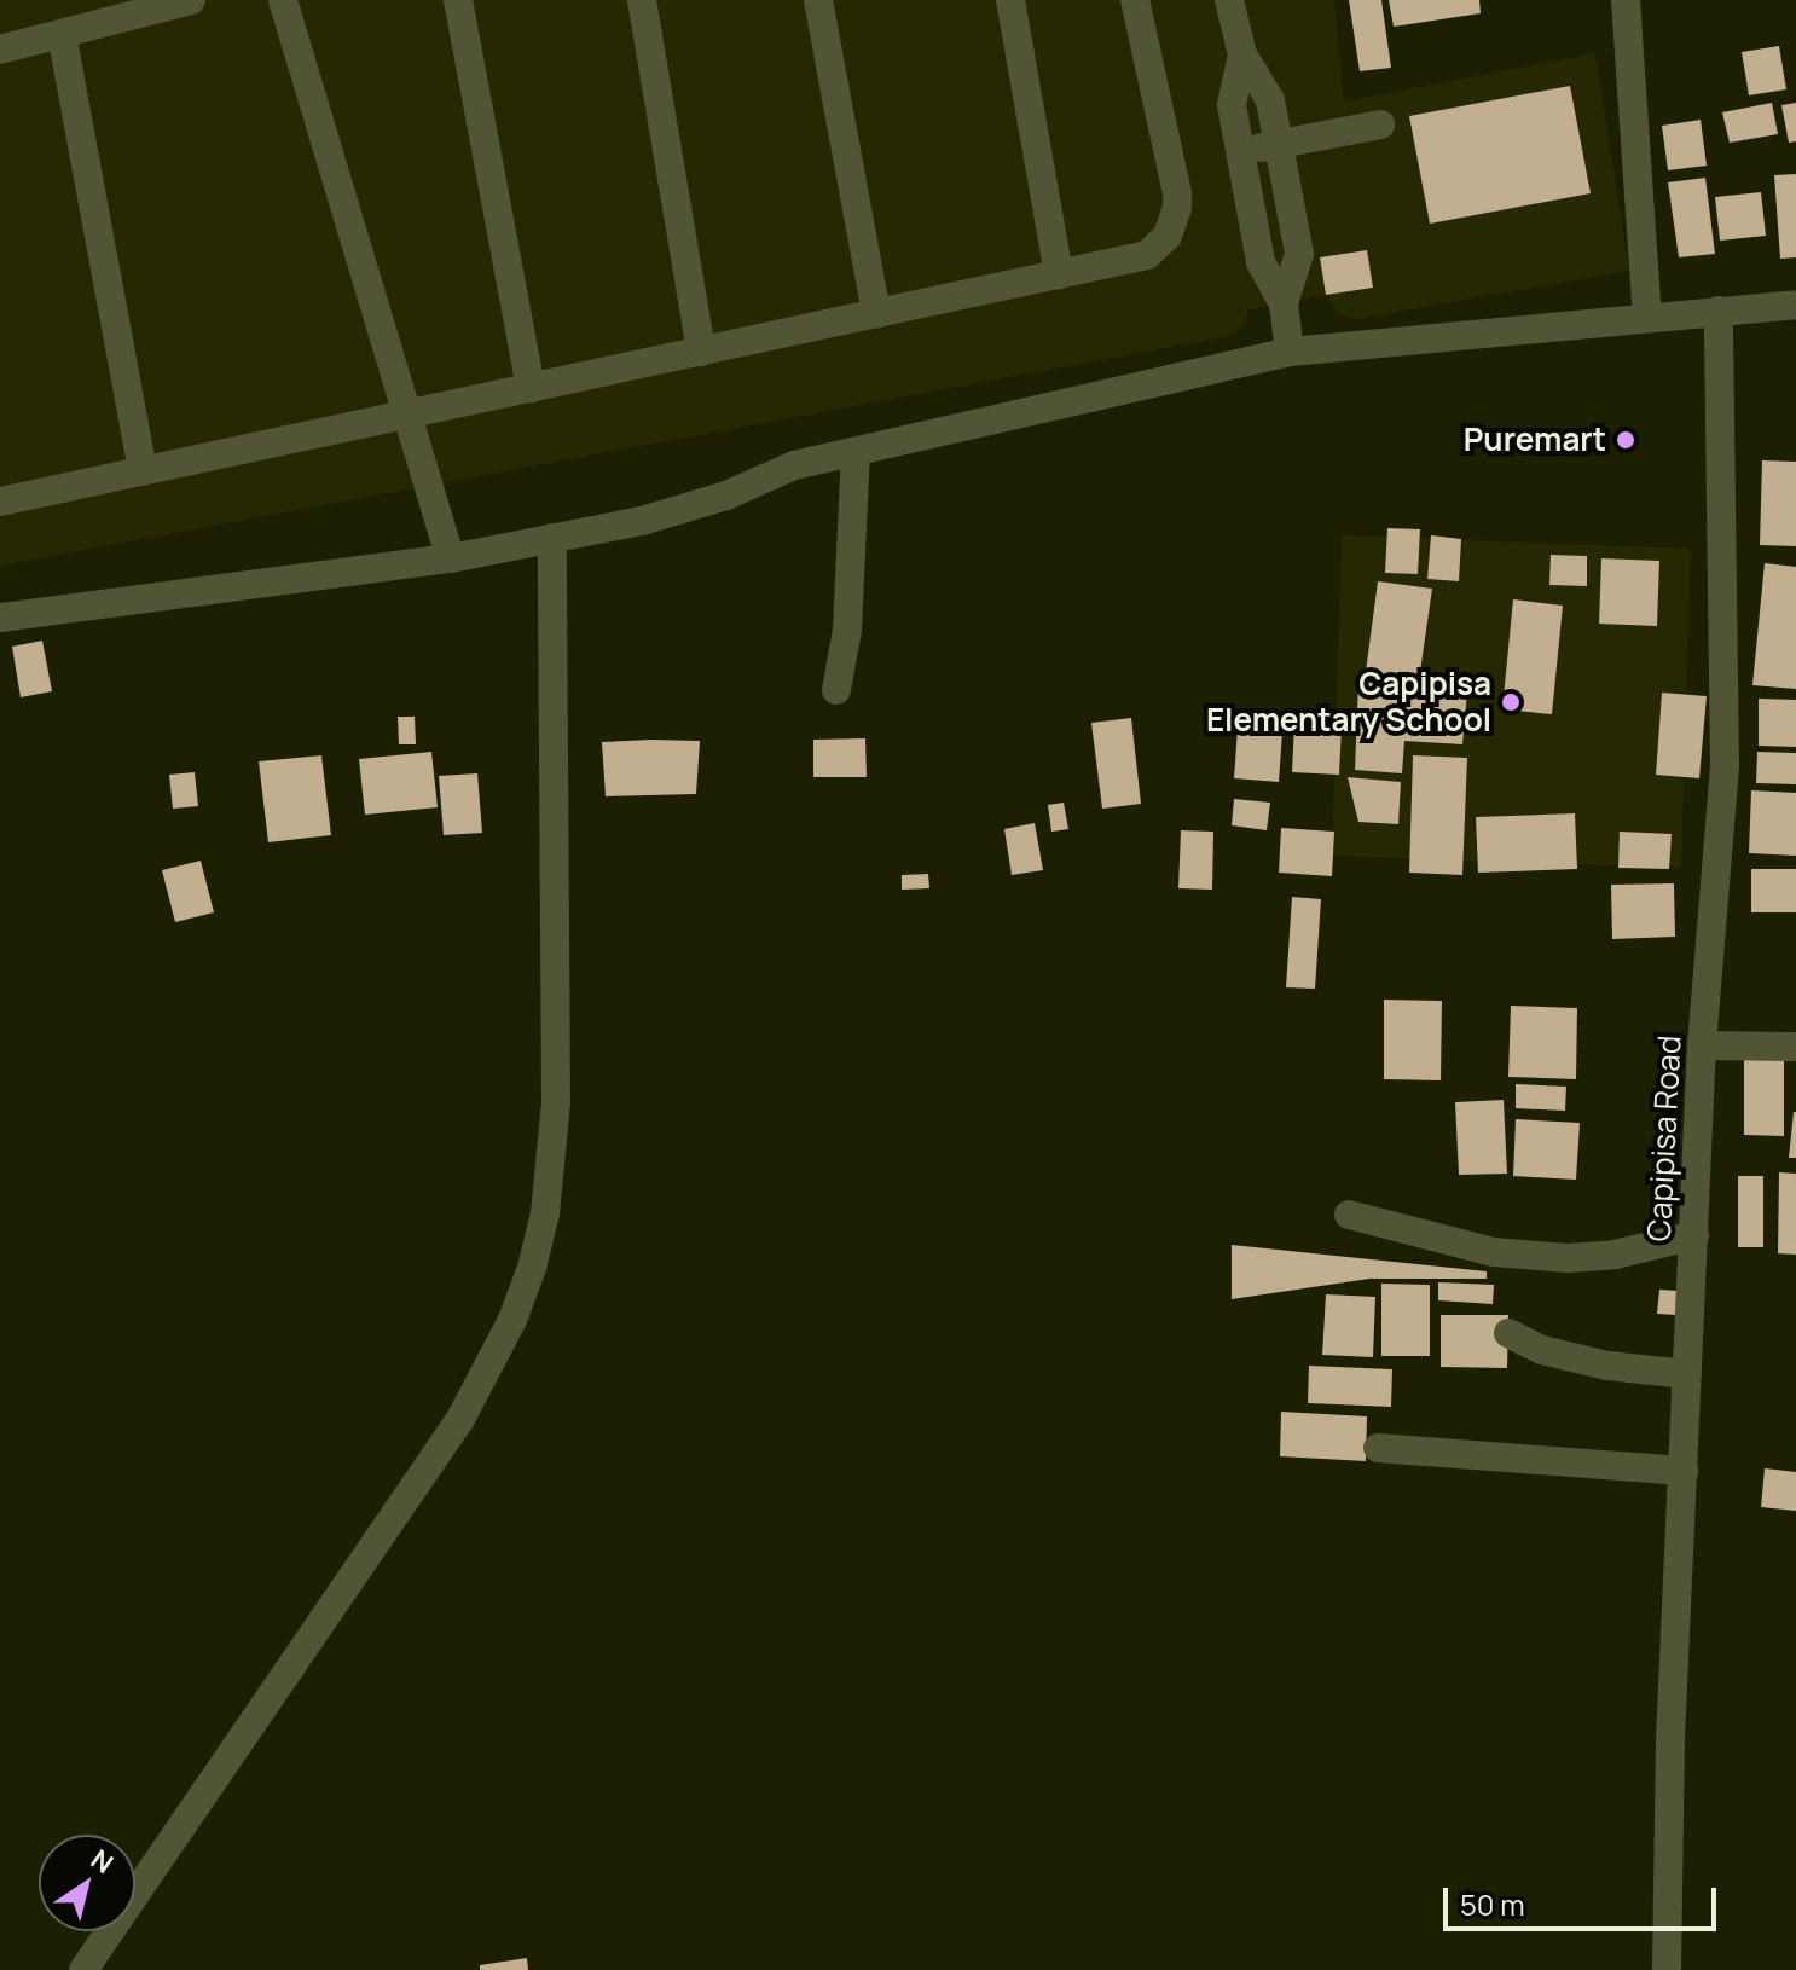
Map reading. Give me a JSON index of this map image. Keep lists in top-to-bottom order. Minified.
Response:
{"streets":{"street":["Capipisa Road"]},"places":["Puremart","Capipisa Elementary School"],"scale_bar":"50 m","north":"top right"}
